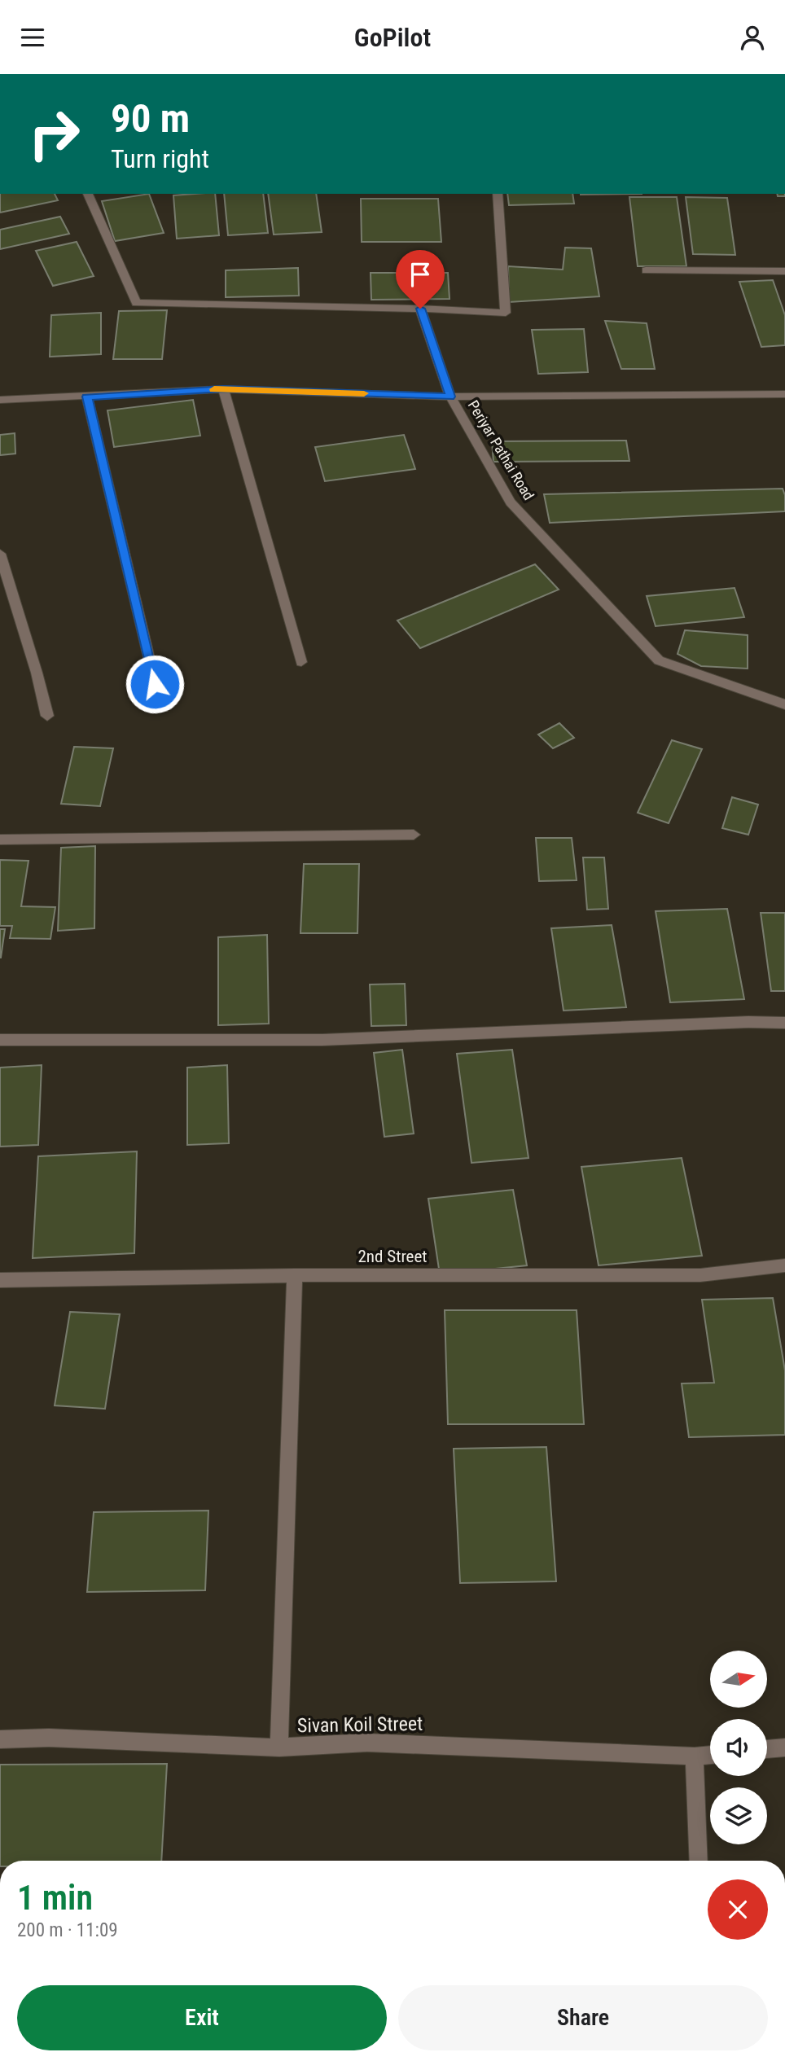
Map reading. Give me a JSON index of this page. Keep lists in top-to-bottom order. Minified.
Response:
{"streets":{"street":["Periyar Pathai Road","2nd Street","Sivan Koil Street"]},"north":"right","page":{"header":"GoPilot","turn":["90 m","Turn right"],"heading":["1 min","200 m · 11:09"],"buttons":["Exit","Share"]}}
